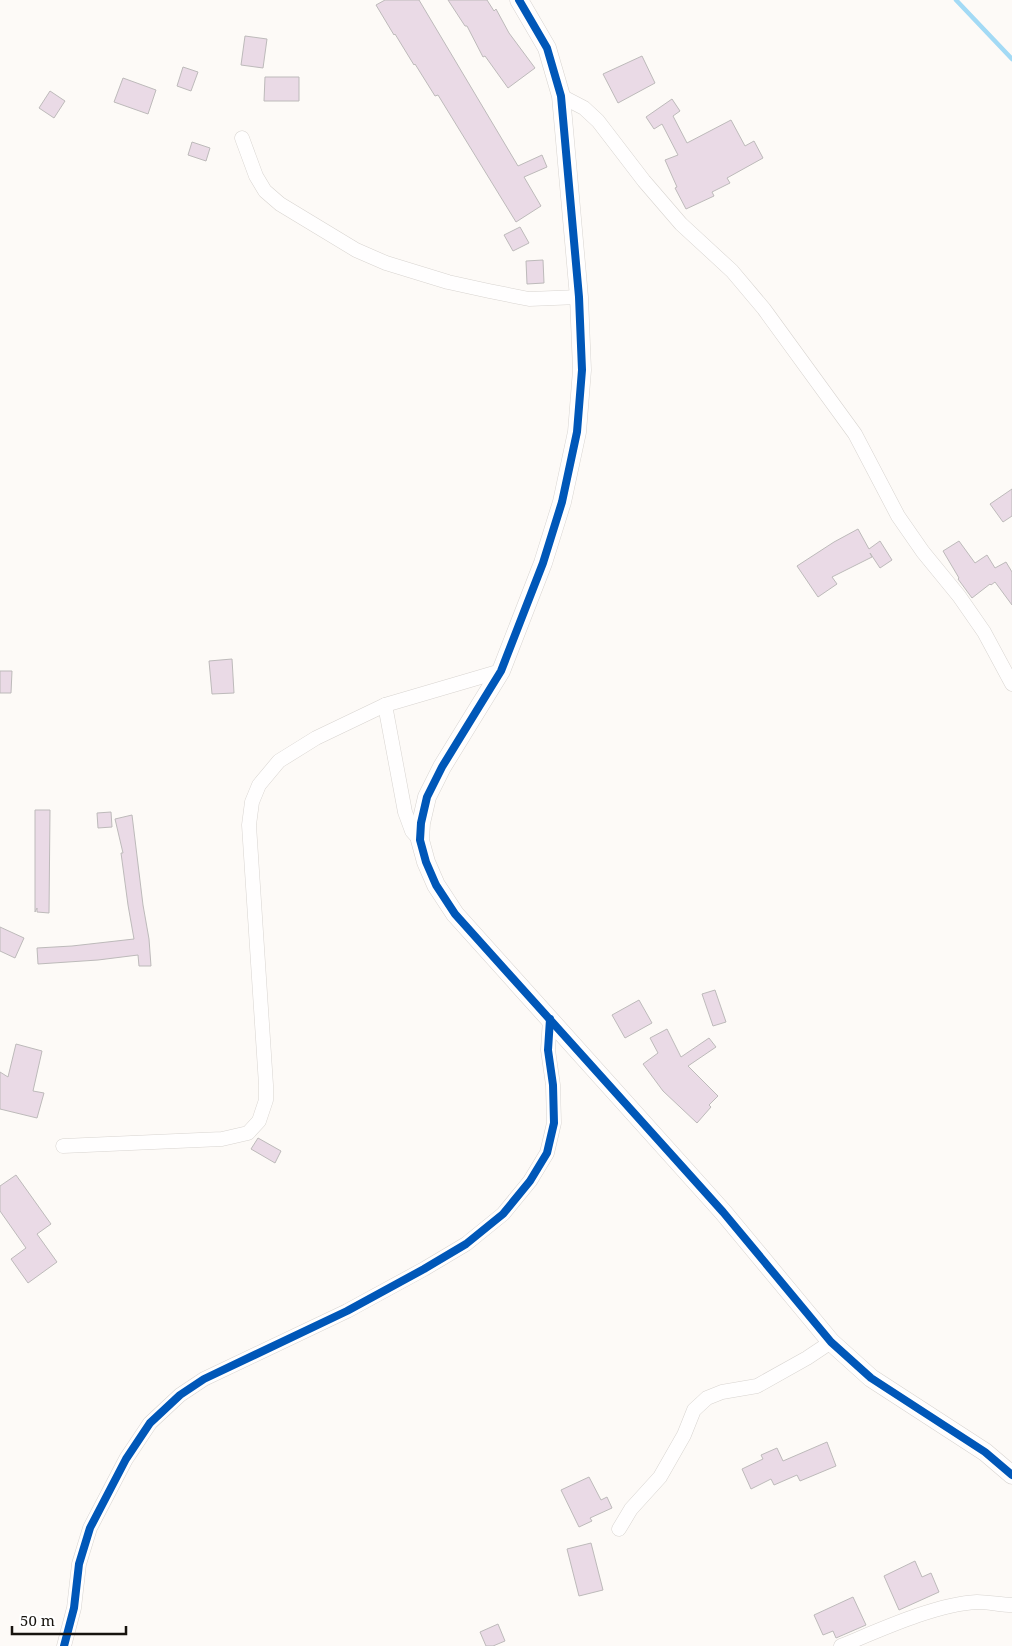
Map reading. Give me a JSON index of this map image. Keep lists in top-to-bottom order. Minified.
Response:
{"scale_bar":"50 m"}
